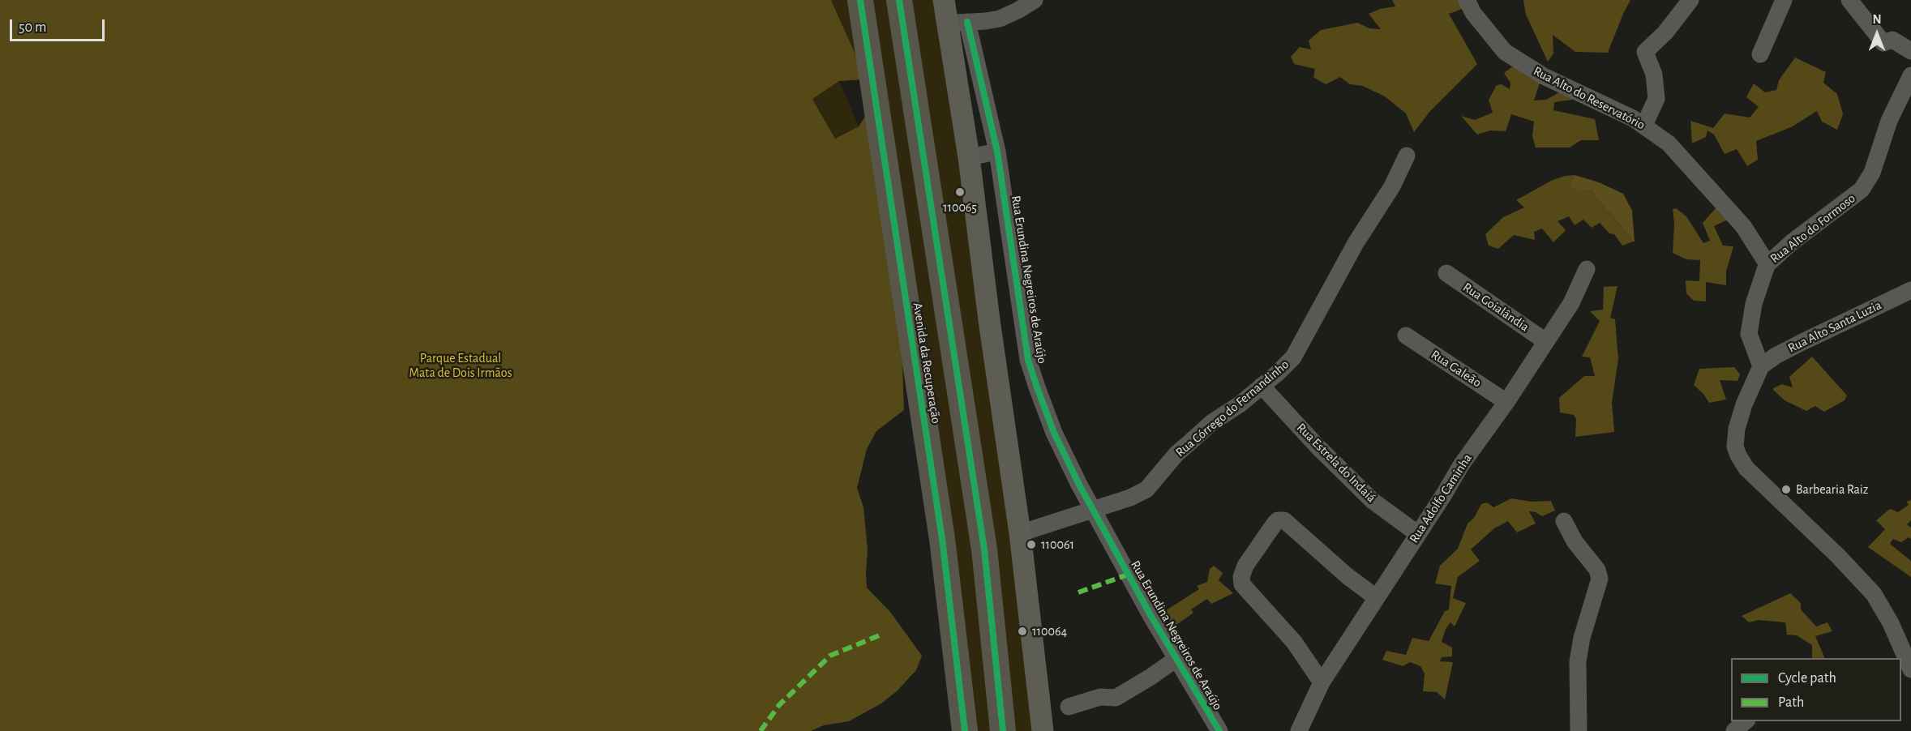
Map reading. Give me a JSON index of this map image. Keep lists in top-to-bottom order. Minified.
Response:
{"streets":{"highway":["Avenida da Recuperação"],"street":["Rua Alto do Reservatório","Rua Alto do Formoso","Rua Erundina Negreiros de Araújo","Rua Goialândia","Rua Alto Santa Luzia","Rua Galeão","Rua Córrego do Fernandinho","Rua Estrela do Indaiá","Rua Adolfo Caminha"]},"crossings":[["Rua Alto do Reservatório","Rua Alto do Formoso"],["Rua Alto do Formoso","Rua Alto Santa Luzia"],["Rua Erundina Negreiros de Araújo","Rua Córrego do Fernandinho"],["Rua Goialândia","Rua Adolfo Caminha"],["Rua Galeão","Rua Adolfo Caminha"],["Rua Córrego do Fernandinho","Rua Estrela do Indaiá"],["Rua Estrela do Indaiá","Rua Adolfo Caminha"]],"parks":["Parque Estadual Mata de Dois Irmãos"],"places":["110065","Barbearia Raiz","110061","110064"],"legend":["Cycle path","Path"],"scale_bar":"50 m","north":"top"}
